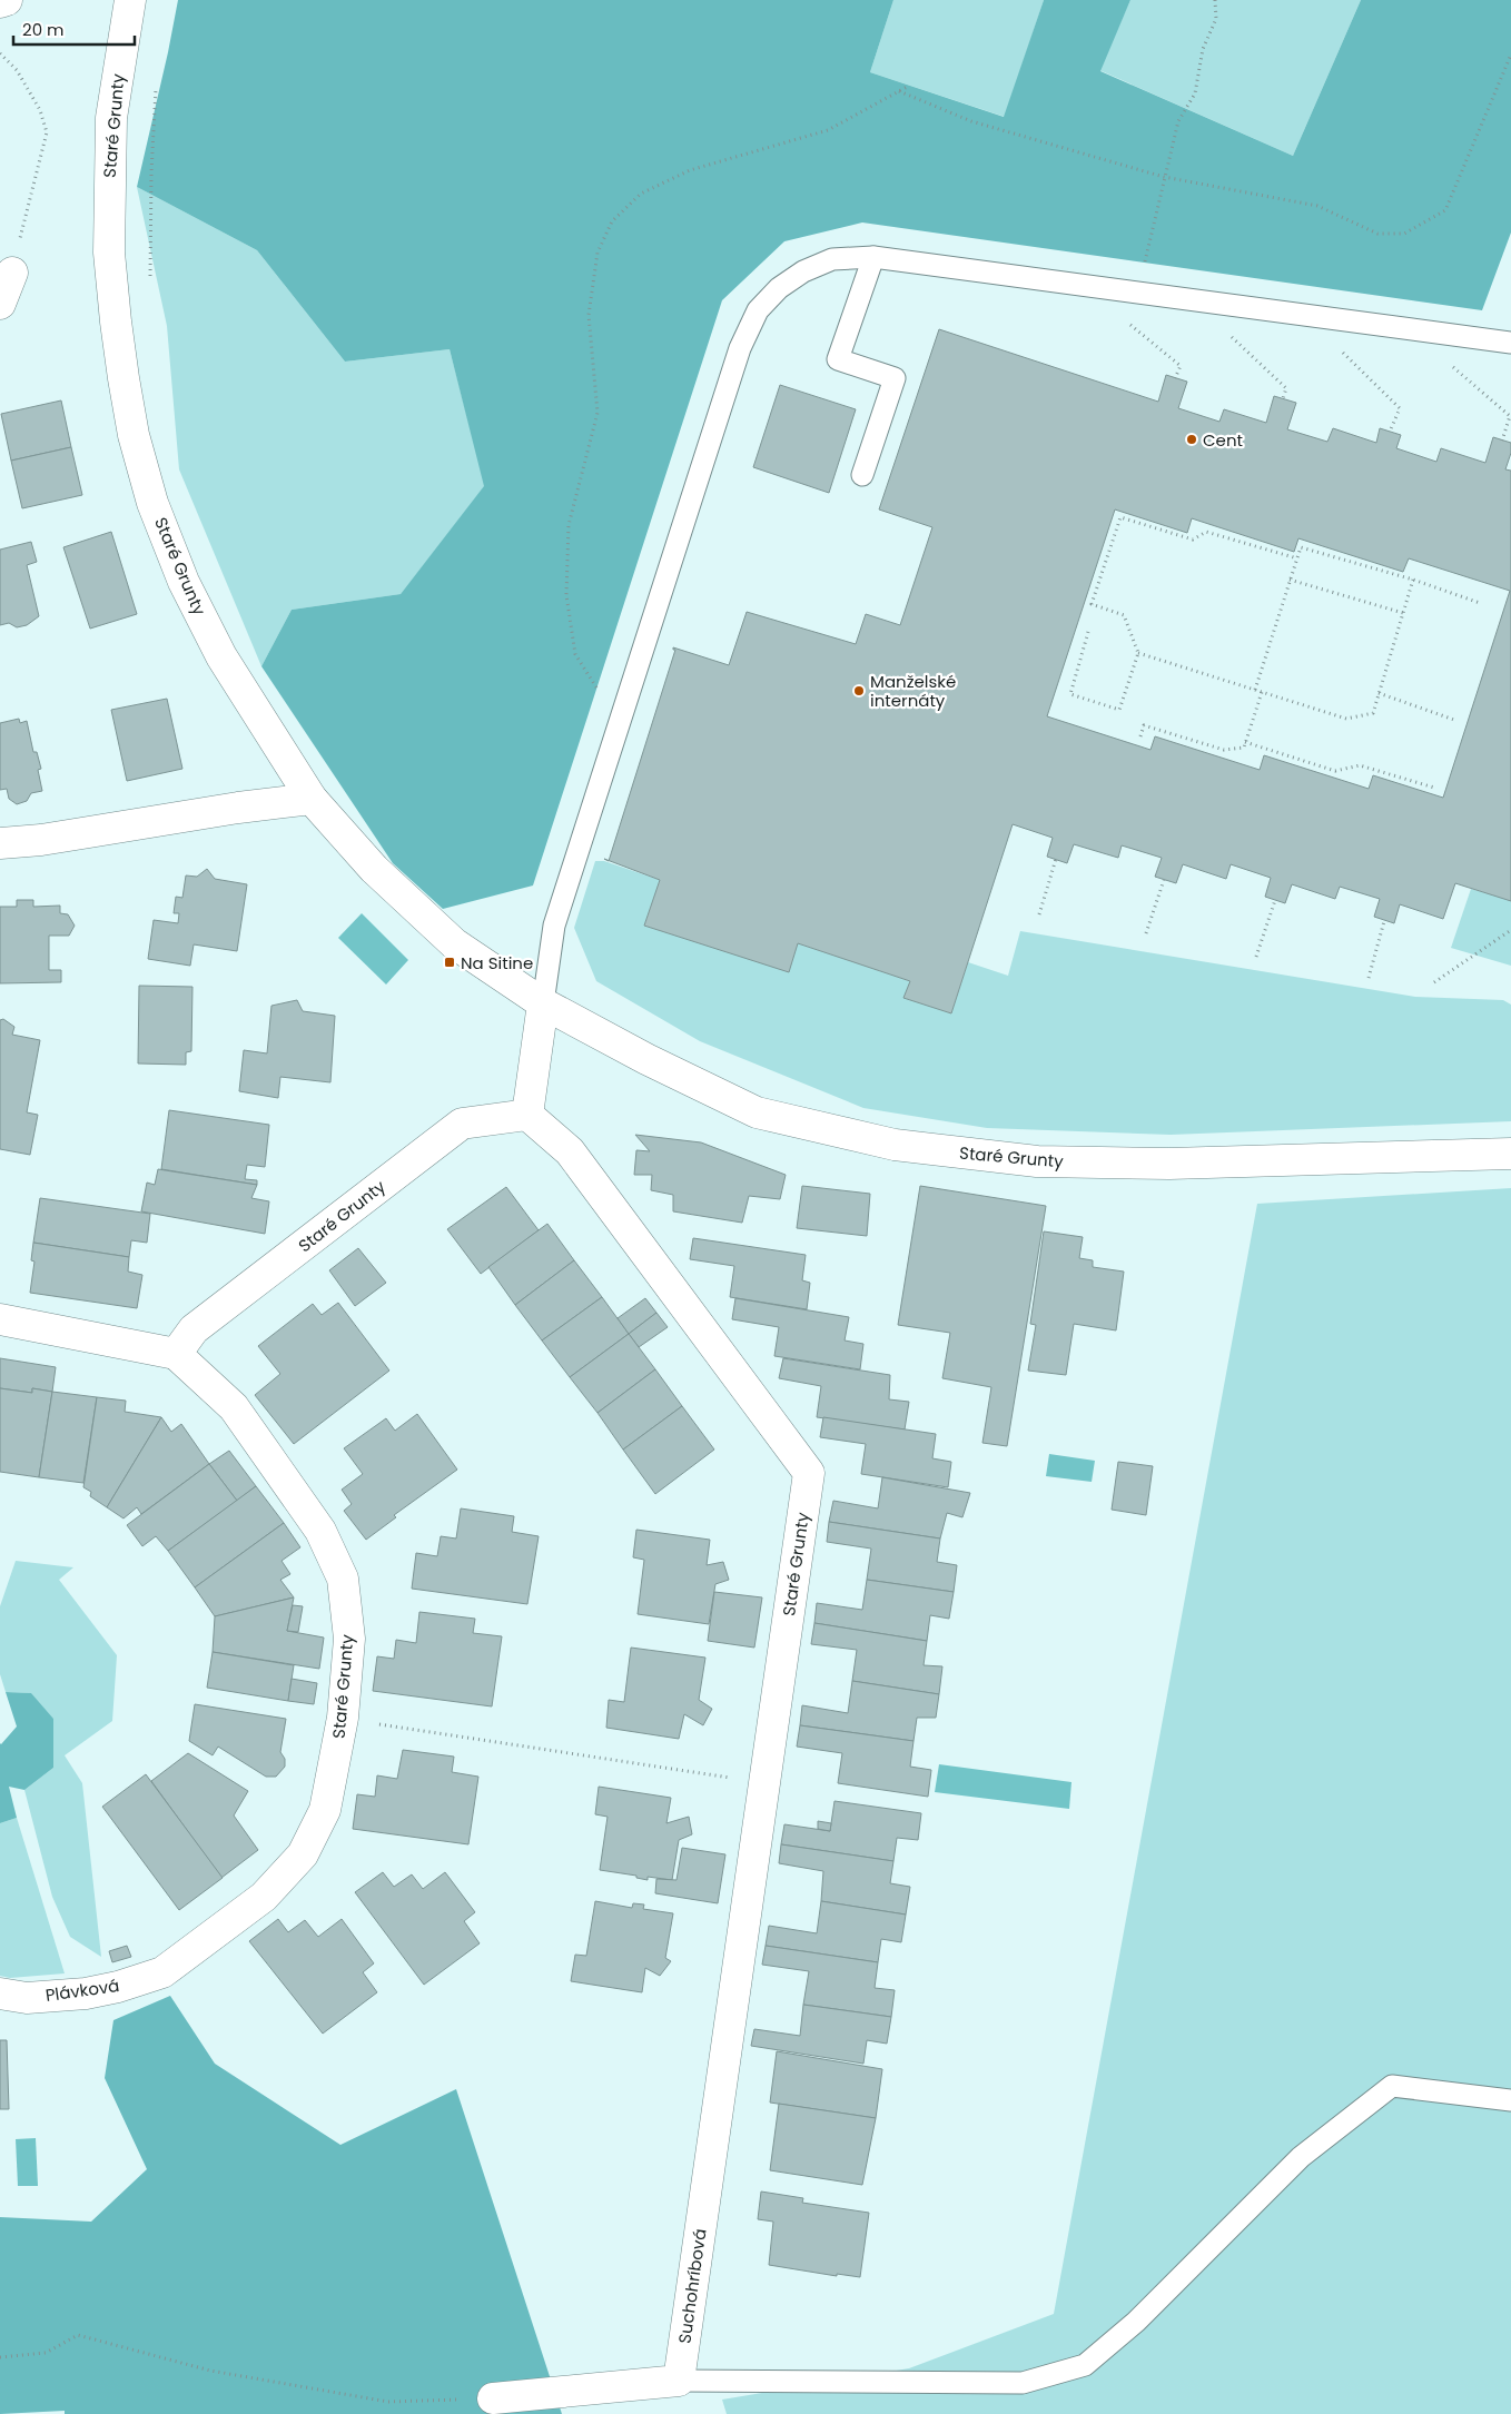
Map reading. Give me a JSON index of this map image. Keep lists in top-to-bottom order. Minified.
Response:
{"streets":{"street":["Staré Grunty","Plávková","Suchohríbová"]},"crossings":[["Staré Grunty","Plávková"],["Staré Grunty","Suchohríbová"]],"places":{"other":["Cent","Manželské internáty"],"transit":["Na Sitine"]},"scale_bar":"20 m"}
